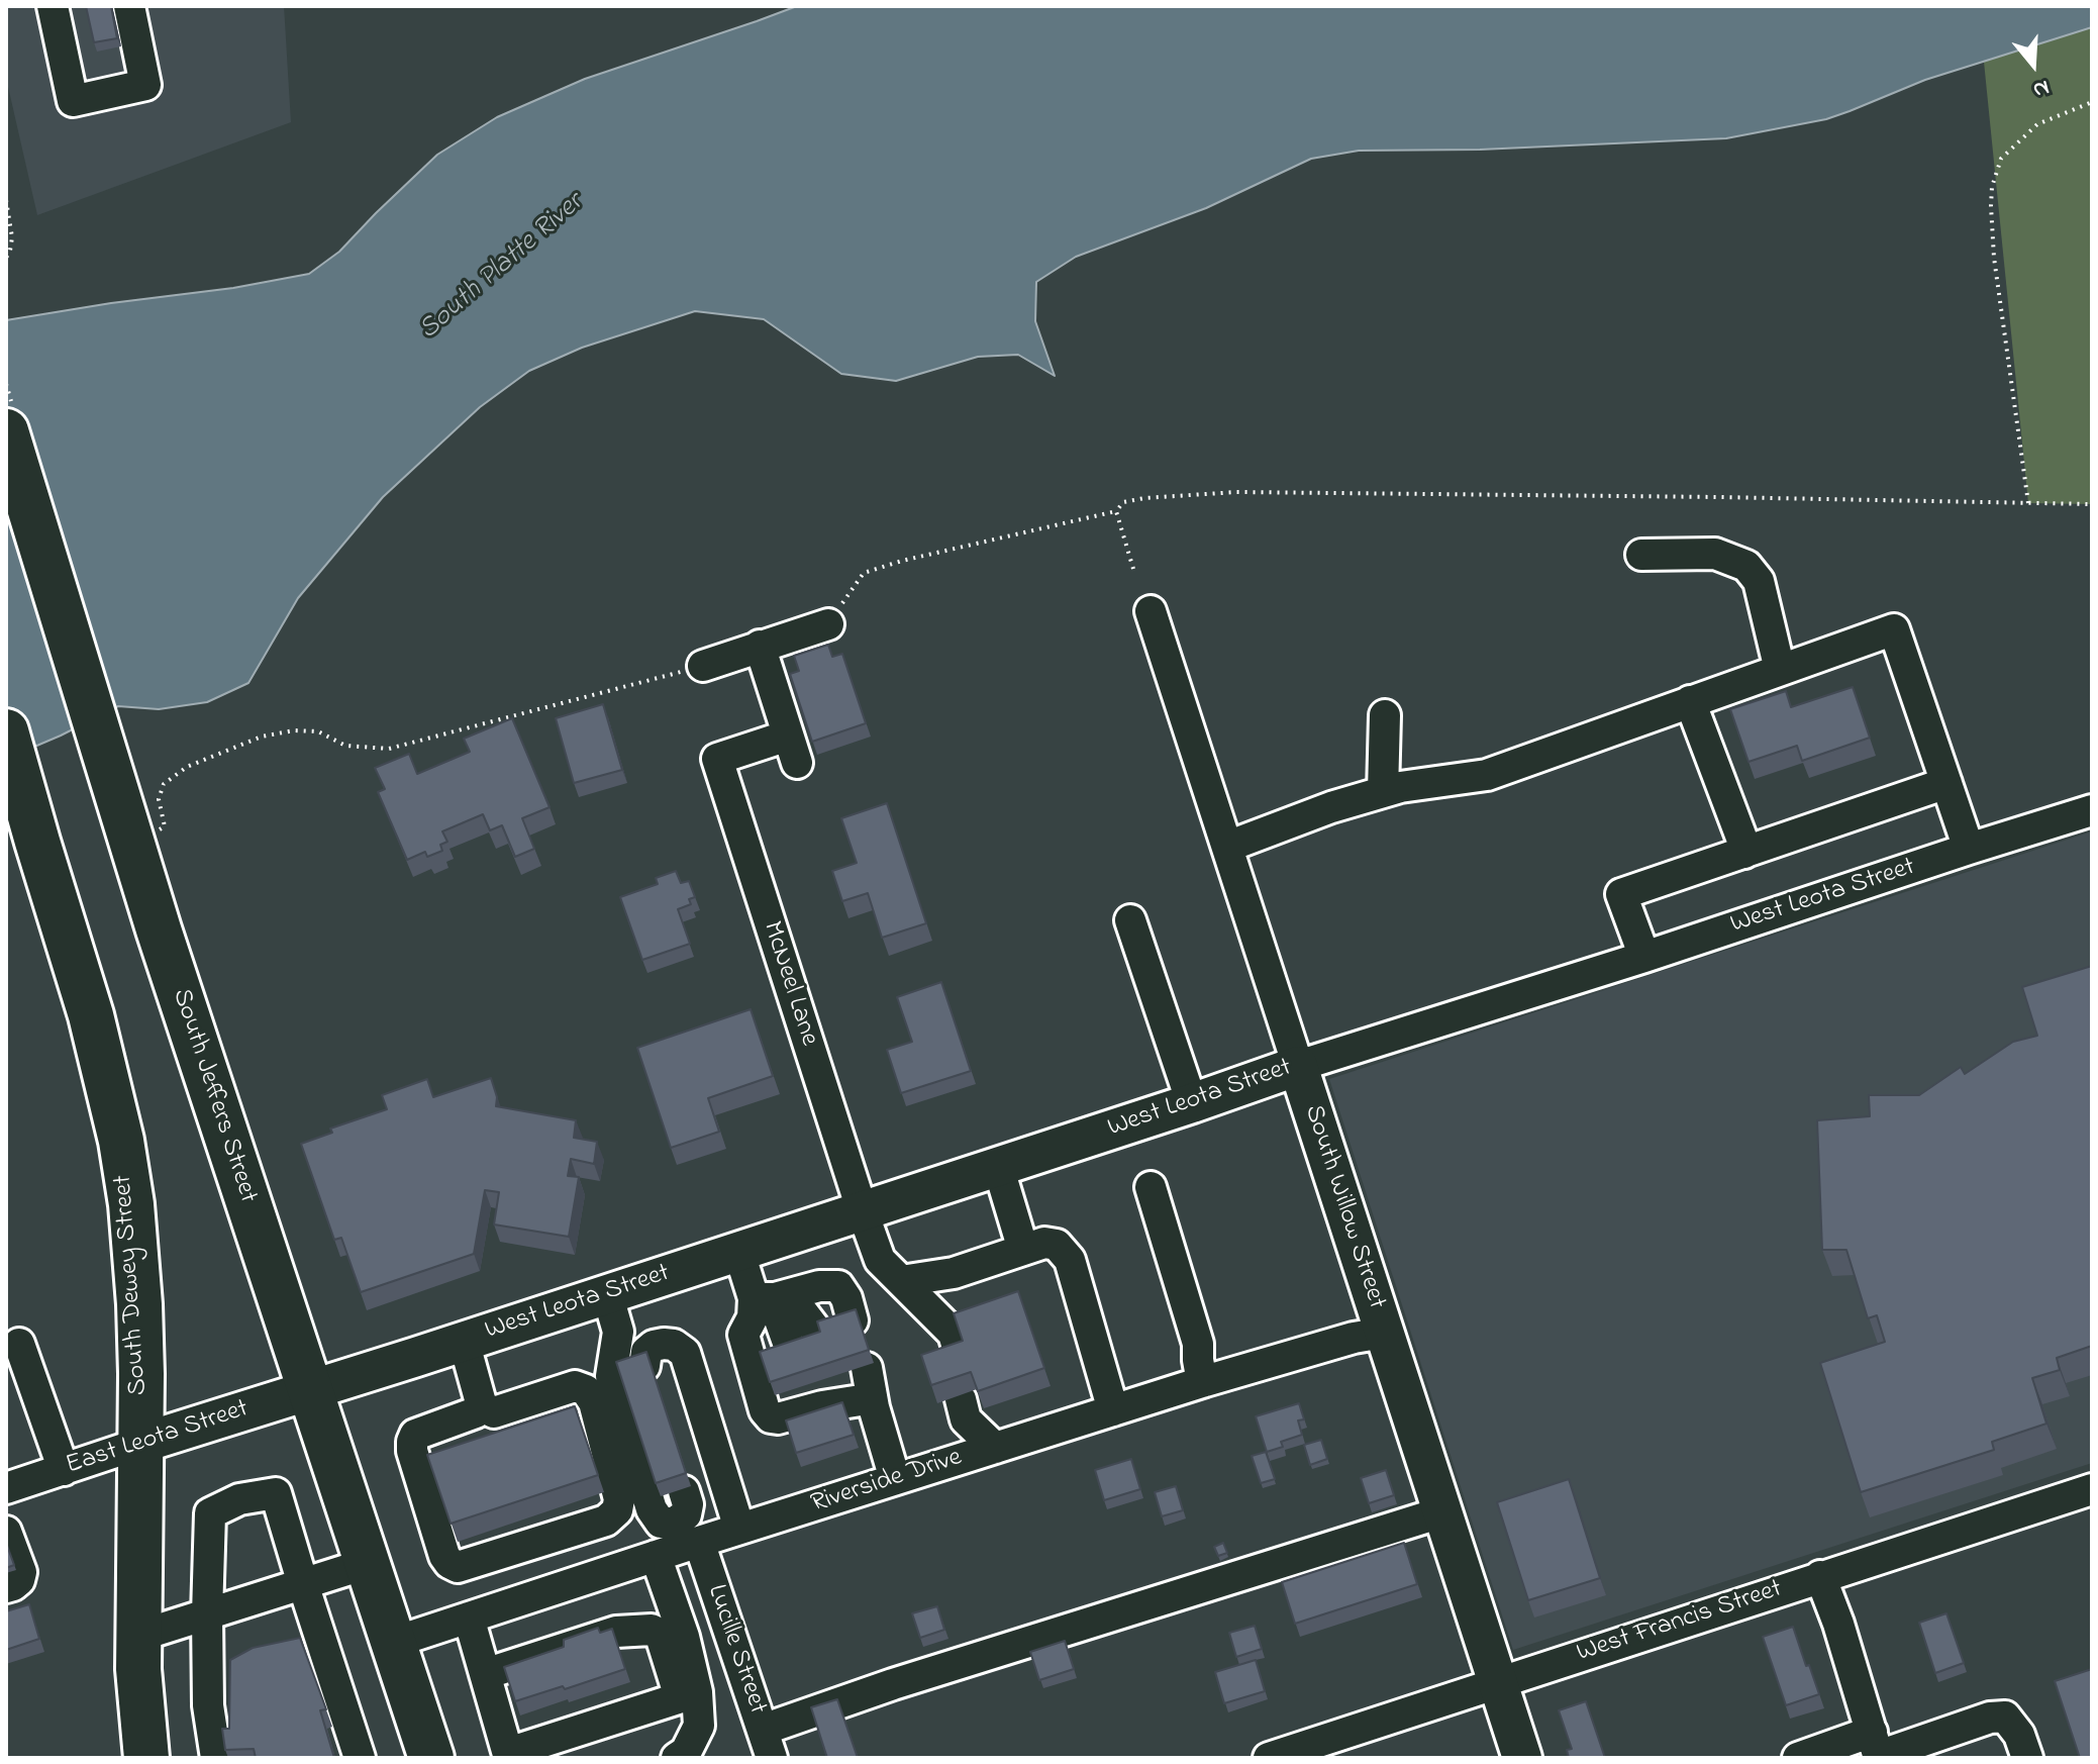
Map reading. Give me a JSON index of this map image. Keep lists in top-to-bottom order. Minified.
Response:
{"streets":{"highway":["South Jeffers Street","South Dewey Street"],"main road":["West Leota Street","South Willow Street","East Leota Street"],"street":["McNeel Lane","Riverside Drive","West Francis Street","Lucille Street"]},"crossings":[["West Leota Street","McNeel Lane"],["West Leota Street","South Jeffers Street"],["West Leota Street","South Willow Street"],["West Leota Street","East Leota Street"],["South Jeffers Street","East Leota Street"],["South Jeffers Street","Riverside Drive"],["South Willow Street","Riverside Drive"],["South Willow Street","West Francis Street"],["South Dewey Street","East Leota Street"],["Riverside Drive","Lucille Street"]],"water":["South Platte River"],"north":"bottom"}
